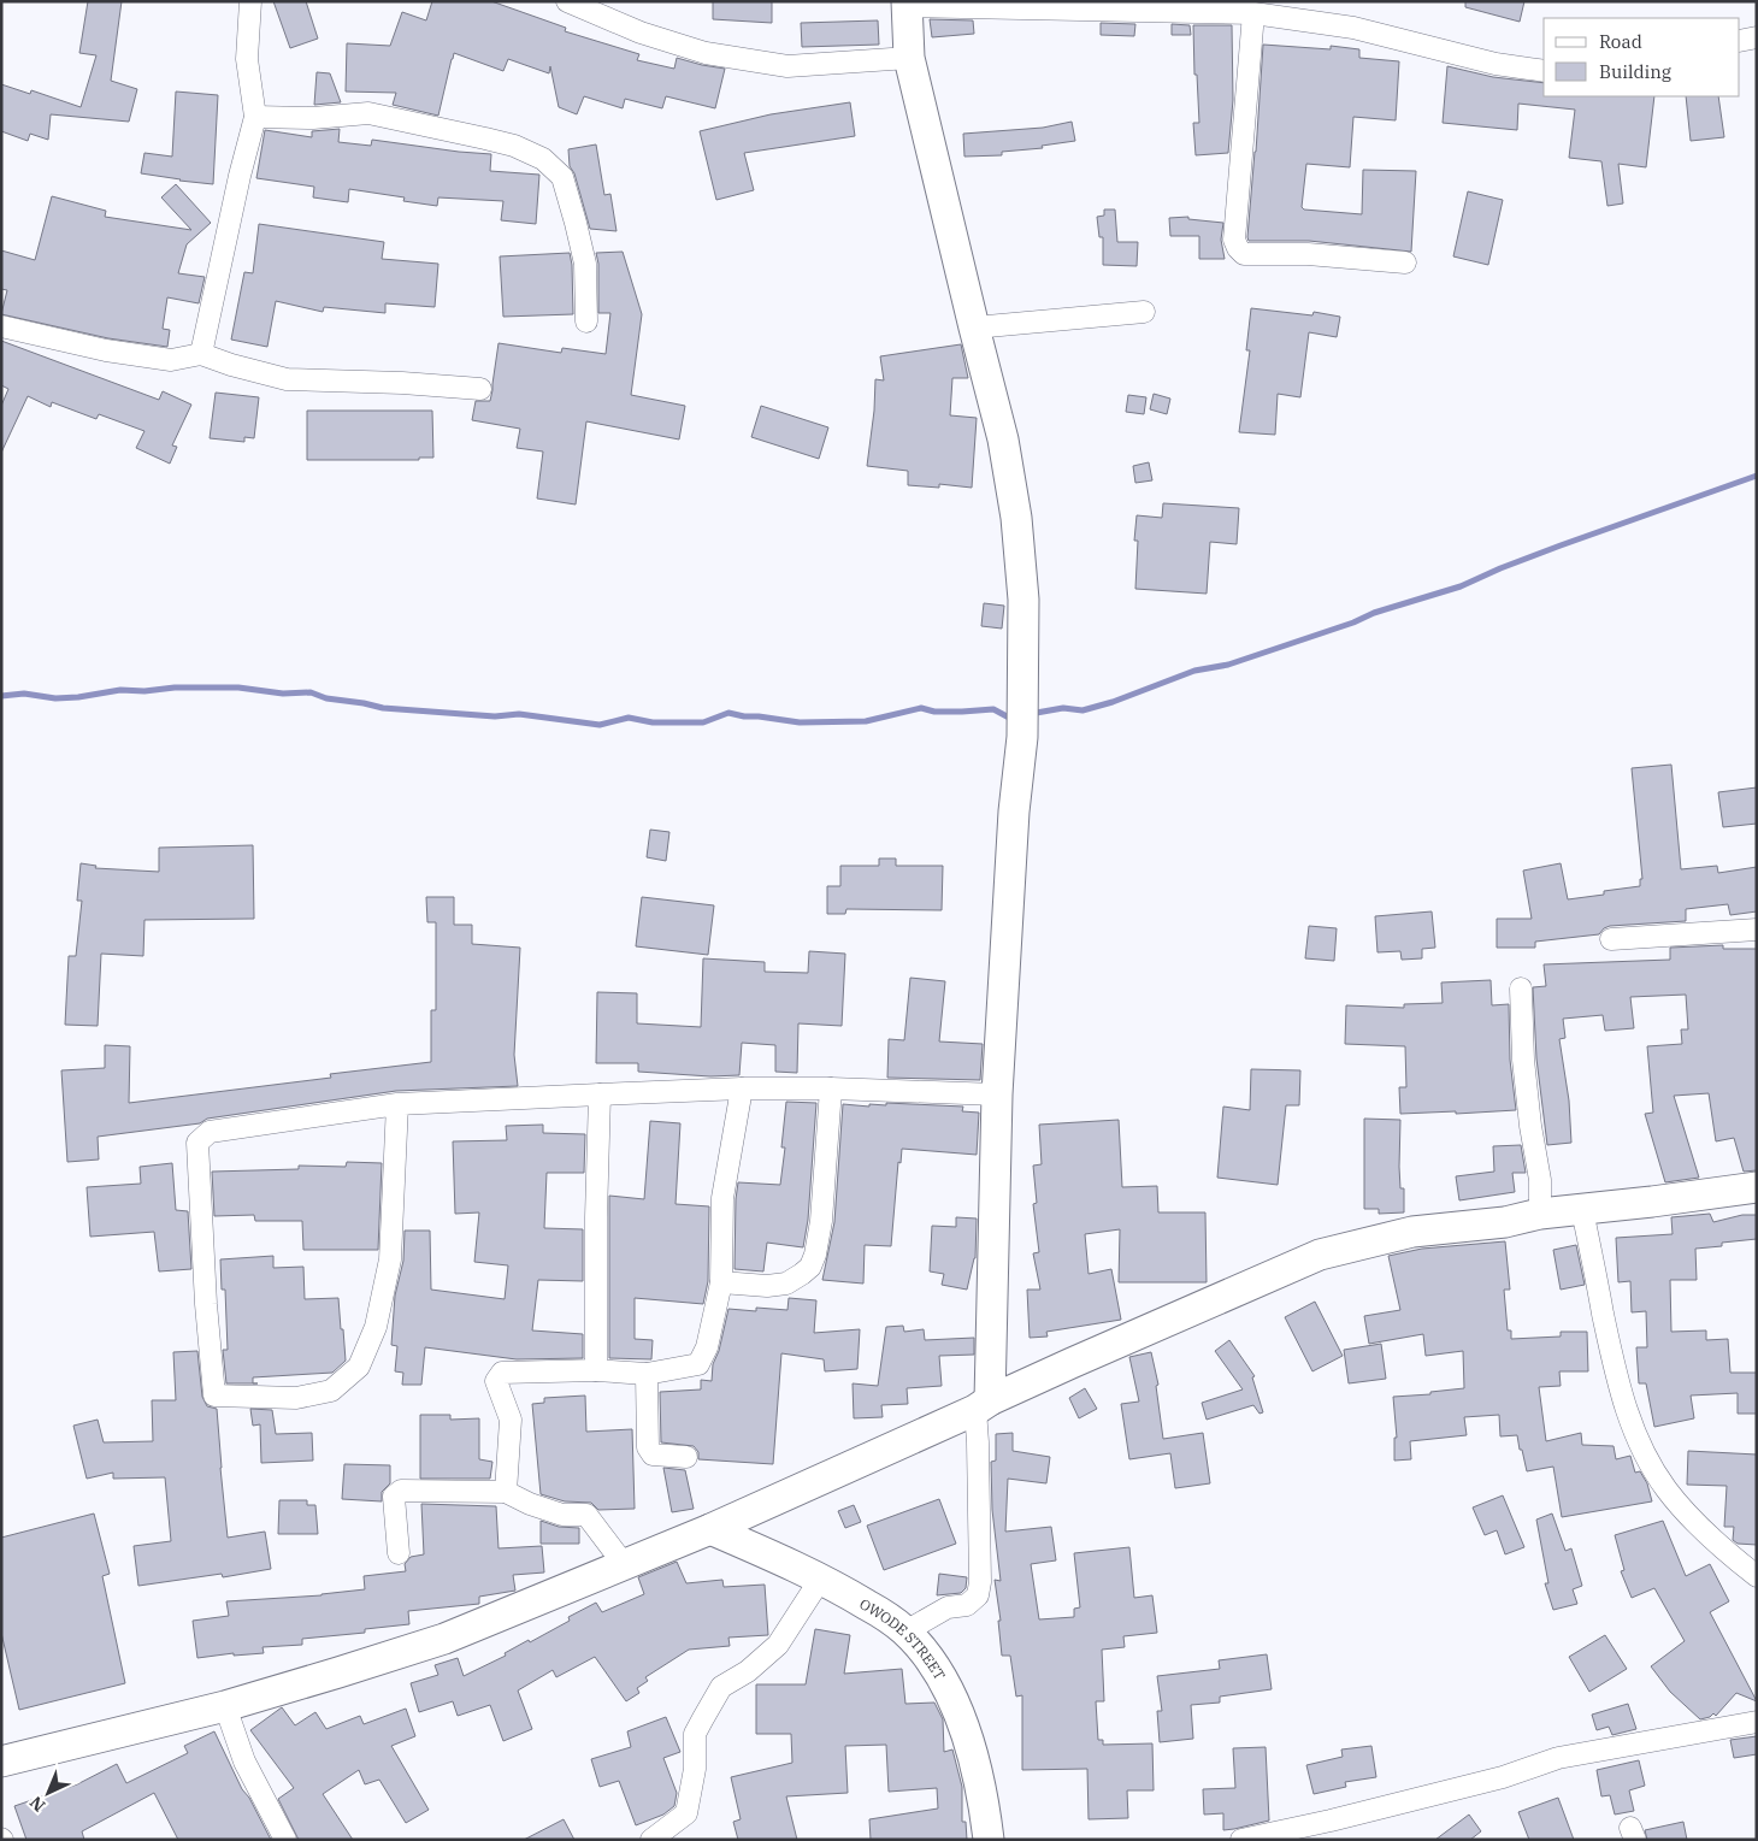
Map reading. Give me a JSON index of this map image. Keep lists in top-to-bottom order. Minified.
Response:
{"streets":{"street":["OWODE STREET"]},"legend":["Road","Building"],"north":"bottom left"}
